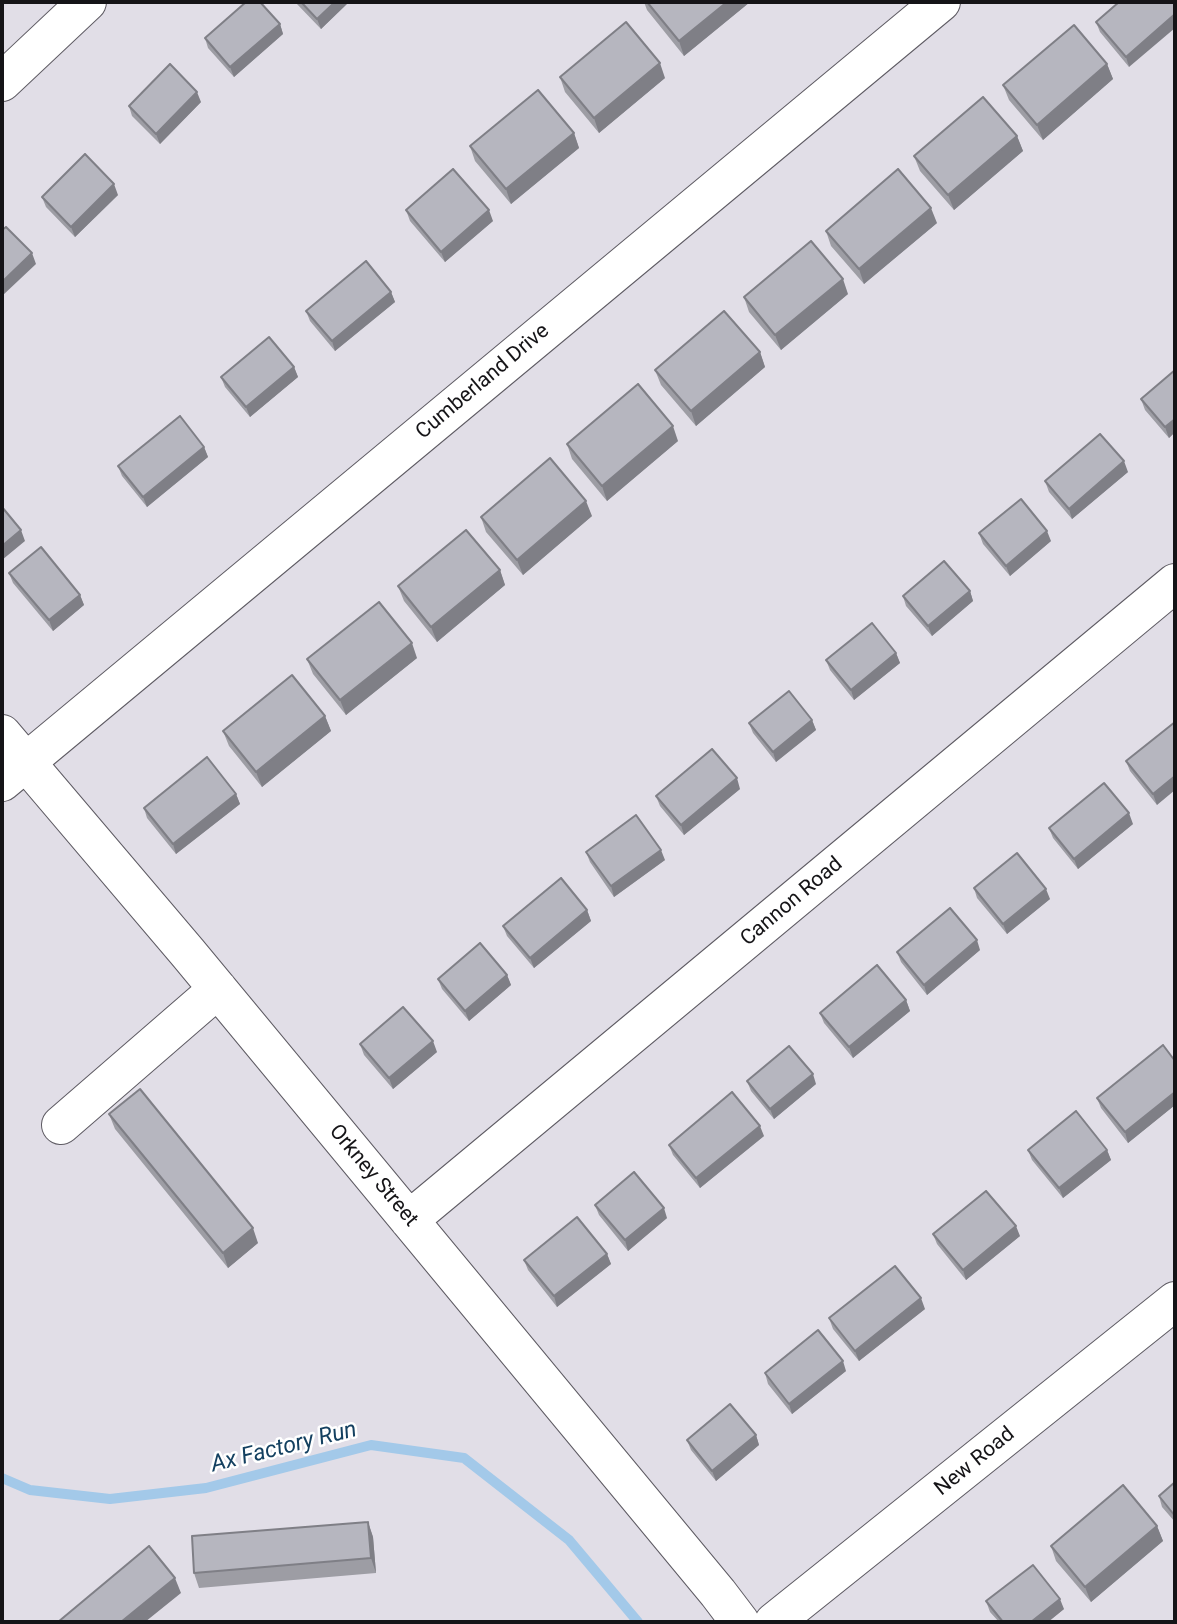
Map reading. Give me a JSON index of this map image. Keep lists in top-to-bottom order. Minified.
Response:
{"streets":{"street":["Cumberland Drive","Cannon Road","Orkney Street","New Road"]},"crossings":[["Cumberland Drive","Orkney Street"],["Cannon Road","Orkney Street"]],"water":["Ax Factory Run"]}
